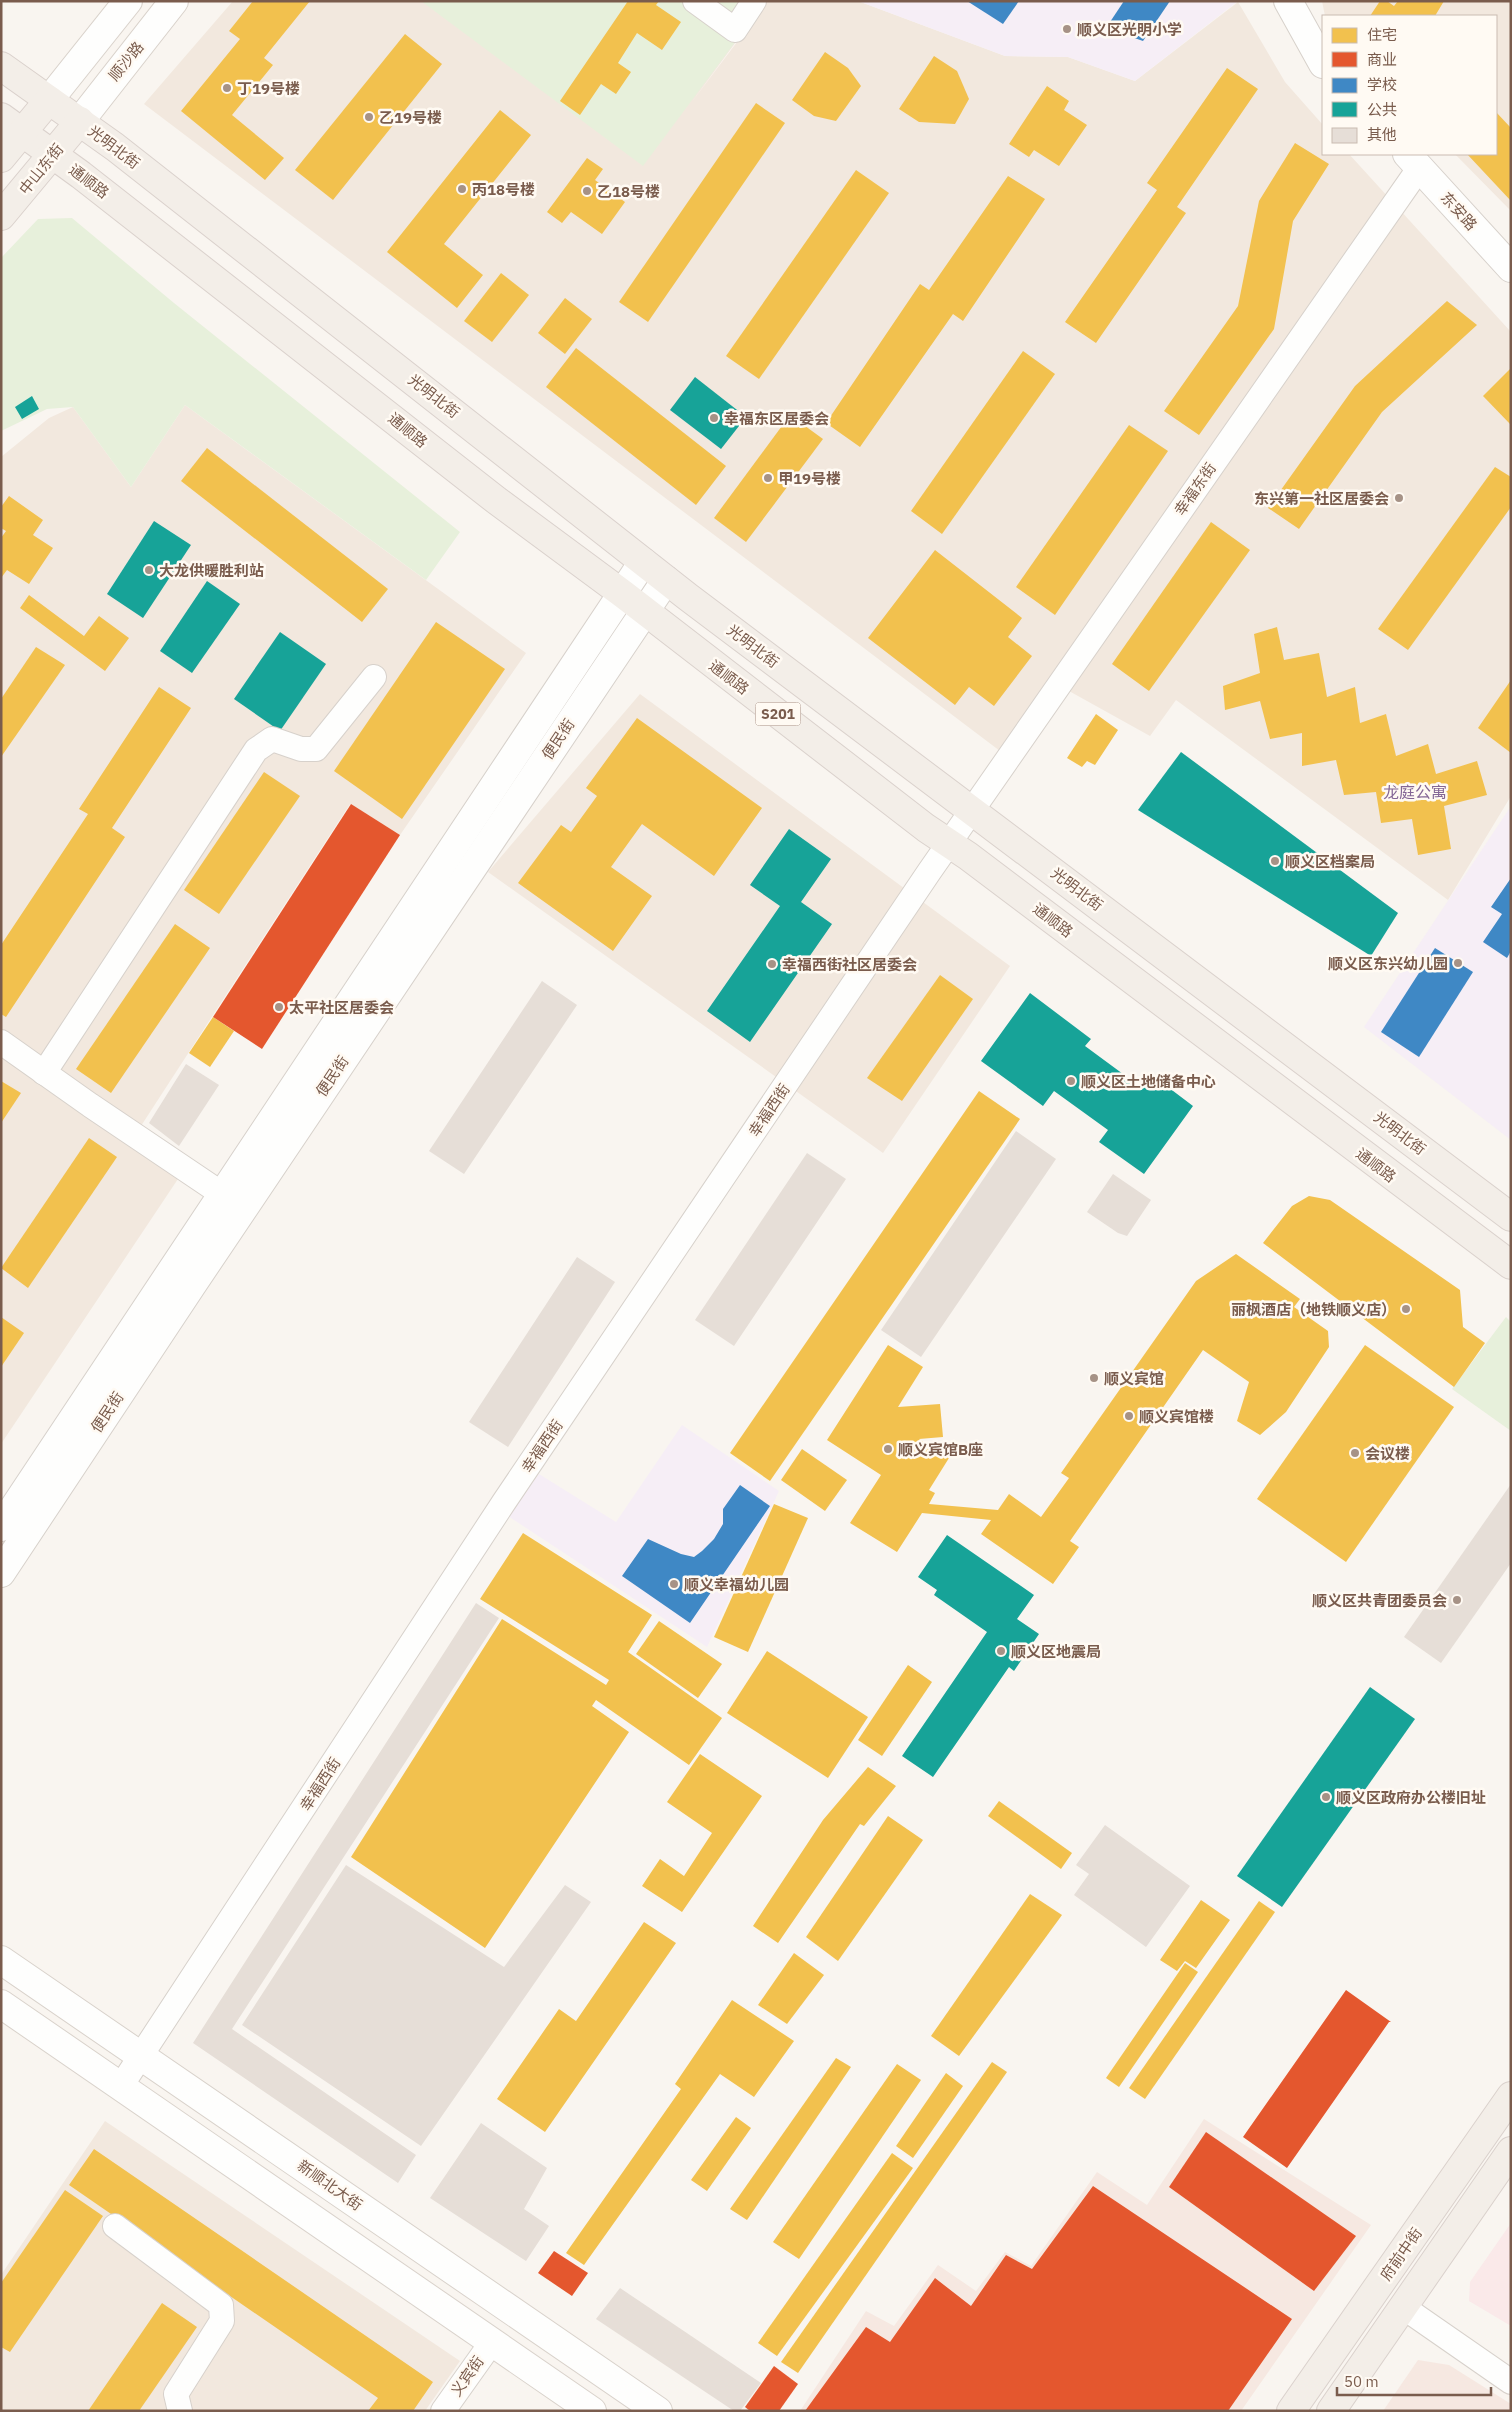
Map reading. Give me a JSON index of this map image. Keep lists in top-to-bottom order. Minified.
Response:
{"streets":{"main road":["光明北街","中山东街","通顺路","S201","府前中街"],"street":["顺沙路","东安路","幸福东街","便民街","幸福西街","新顺北大街","义宾街"]},"crossings":[["顺沙路","光明北街"],["顺沙路","中山东街"],["光明北街","中山东街"],["光明北街","幸福东街"],["光明北街","便民街"],["光明北街","幸福西街"],["中山东街","通顺路"],["通顺路","便民街"],["通顺路","幸福西街"],["东安路","幸福东街"],["幸福东街","幸福西街"],["幸福西街","新顺北大街"]],"districts":["龙庭公寓"],"places":["顺义区光明小学","丁19号楼","乙19号楼","丙18号楼","乙18号楼","幸福东区居委会","甲19号楼","东兴第一社区居委会","大龙供暖胜利站","顺义区档案局","顺义区东兴幼儿园","幸福西街社区居委会","太平社区居委会","顺义区土地储备中心","丽枫酒店（地铁顺义店）","顺义宾馆","顺义宾馆楼","顺义宾馆B座","会议楼","顺义幸福幼儿园","顺义区共青团委员会","顺义区地震局","顺义区政府办公楼旧址"],"legend":["住宅","商业","学校","公共","其他"],"scale_bar":"50 m"}
